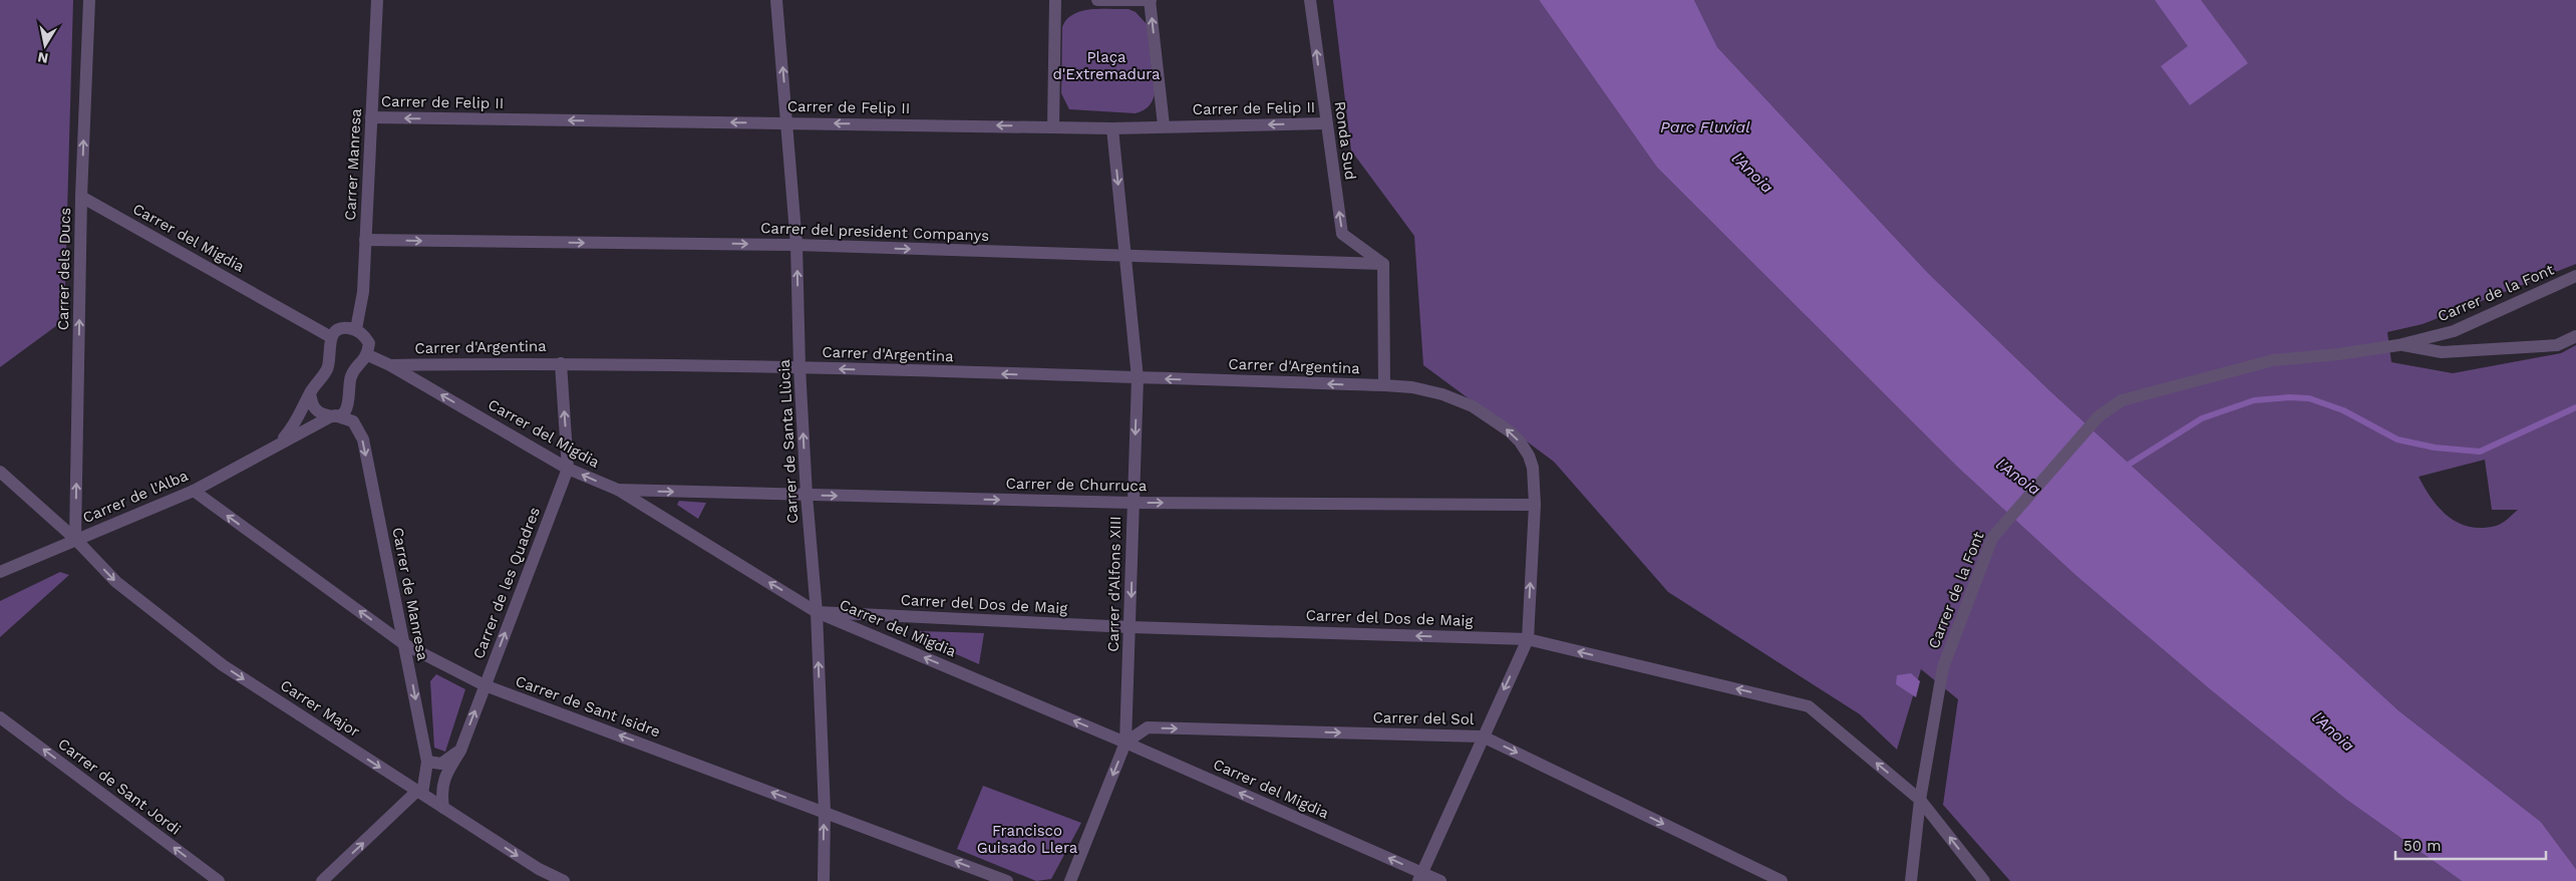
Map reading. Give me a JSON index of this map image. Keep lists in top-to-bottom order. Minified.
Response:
{"streets":{"street":["Carrer de Felip II","Ronda Sud","Carrer Manresa","Carrer del president Companys","Carrer del Migdia","Carrer dels Ducs","Carrer de la Font","Carrer d'Argentina","Carrer de Santa Llùcia","Carrer de Churruca","Carrer de l'Alba","Carrer de les Quadres","Carrer d'Alfons XIII","Carrer de Manresa","Carrer del Dos de Maig","Carrer de Sant Isidre","Carrer Major","Carrer del Sol","Carrer de Sant Jordi"]},"crossings":[["Carrer de Felip II","Ronda Sud"],["Carrer de Felip II","Carrer Manresa"],["Carrer de Felip II","Carrer de Santa Llùcia"],["Carrer de Felip II","Carrer d'Alfons XIII"],["Ronda Sud","Carrer del president Companys"],["Carrer Manresa","Carrer del president Companys"],["Carrer del president Companys","Carrer de Santa Llùcia"],["Carrer del president Companys","Carrer d'Alfons XIII"],["Carrer del Migdia","Carrer dels Ducs"],["Carrer del Migdia","Carrer d'Argentina"],["Carrer del Migdia","Carrer de Santa Llùcia"],["Carrer del Migdia","Carrer de Churruca"],["Carrer del Migdia","Carrer de l'Alba"],["Carrer del Migdia","Carrer de les Quadres"],["Carrer del Migdia","Carrer d'Alfons XIII"],["Carrer del Migdia","Carrer del Dos de Maig"],["Carrer del Migdia","Carrer del Sol"],["Carrer dels Ducs","Carrer de l'Alba"],["Carrer dels Ducs","Carrer Major"],["Carrer de la Font","Carrer del Dos de Maig"],["Carrer d'Argentina","Carrer de Santa Llùcia"],["Carrer d'Argentina","Carrer de Churruca"],["Carrer d'Argentina","Carrer de les Quadres"],["Carrer d'Argentina","Carrer d'Alfons XIII"],["Carrer d'Argentina","Carrer del Dos de Maig"],["Carrer de Santa Llùcia","Carrer de Churruca"],["Carrer de Santa Llùcia","Carrer del Dos de Maig"],["Carrer de Santa Llùcia","Carrer de Sant Isidre"],["Carrer de Churruca","Carrer d'Alfons XIII"],["Carrer de l'Alba","Carrer de Manresa"],["Carrer de l'Alba","Carrer de Sant Isidre"],["Carrer de l'Alba","Carrer Major"],["Carrer de les Quadres","Carrer de Sant Isidre"],["Carrer de les Quadres","Carrer Major"],["Carrer d'Alfons XIII","Carrer del Dos de Maig"],["Carrer d'Alfons XIII","Carrer del Sol"],["Carrer de Manresa","Carrer de Sant Isidre"],["Carrer de Manresa","Carrer Major"]],"one_way":["Carrer de Felip II","Ronda Sud","Carrer del president Companys","Carrer del Migdia","Carrer dels Ducs","Carrer d'Argentina","Carrer de Santa Llùcia","Carrer de Churruca","Carrer de les Quadres","Carrer d'Alfons XIII","Carrer de Manresa","Carrer del Dos de Maig","Carrer de Sant Isidre","Carrer Major","Carrer del Sol","Carrer de Sant Jordi"],"water":["Parc Fluvial","l'Anoia"],"parks":["Plaça d'Extremadura","Francisco Guisado Llera"],"scale_bar":"50 m","north":"bottom"}
